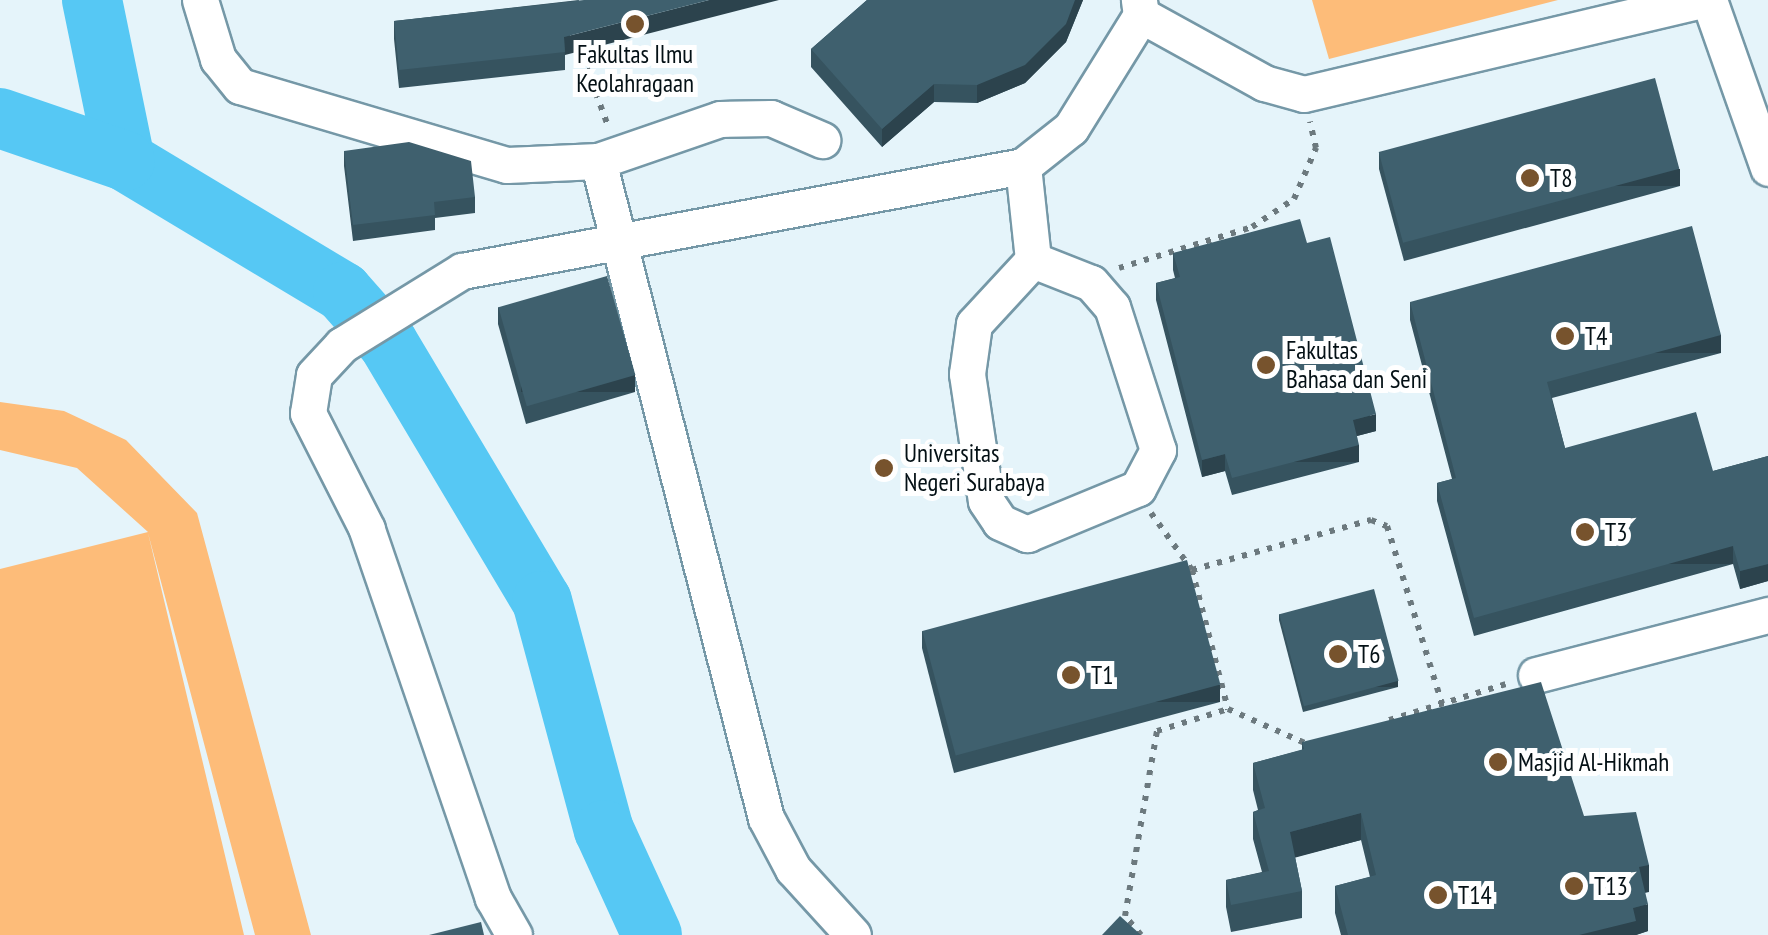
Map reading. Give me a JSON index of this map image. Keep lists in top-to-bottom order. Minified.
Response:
{"places":["Fakultas Ilmu Keolahragaan","T8","T4","Fakultas Bahasa dan Seni","Universitas Negeri Surabaya","T3","T6","T1","Masjid Al-Hikmah","T13","T14"]}
